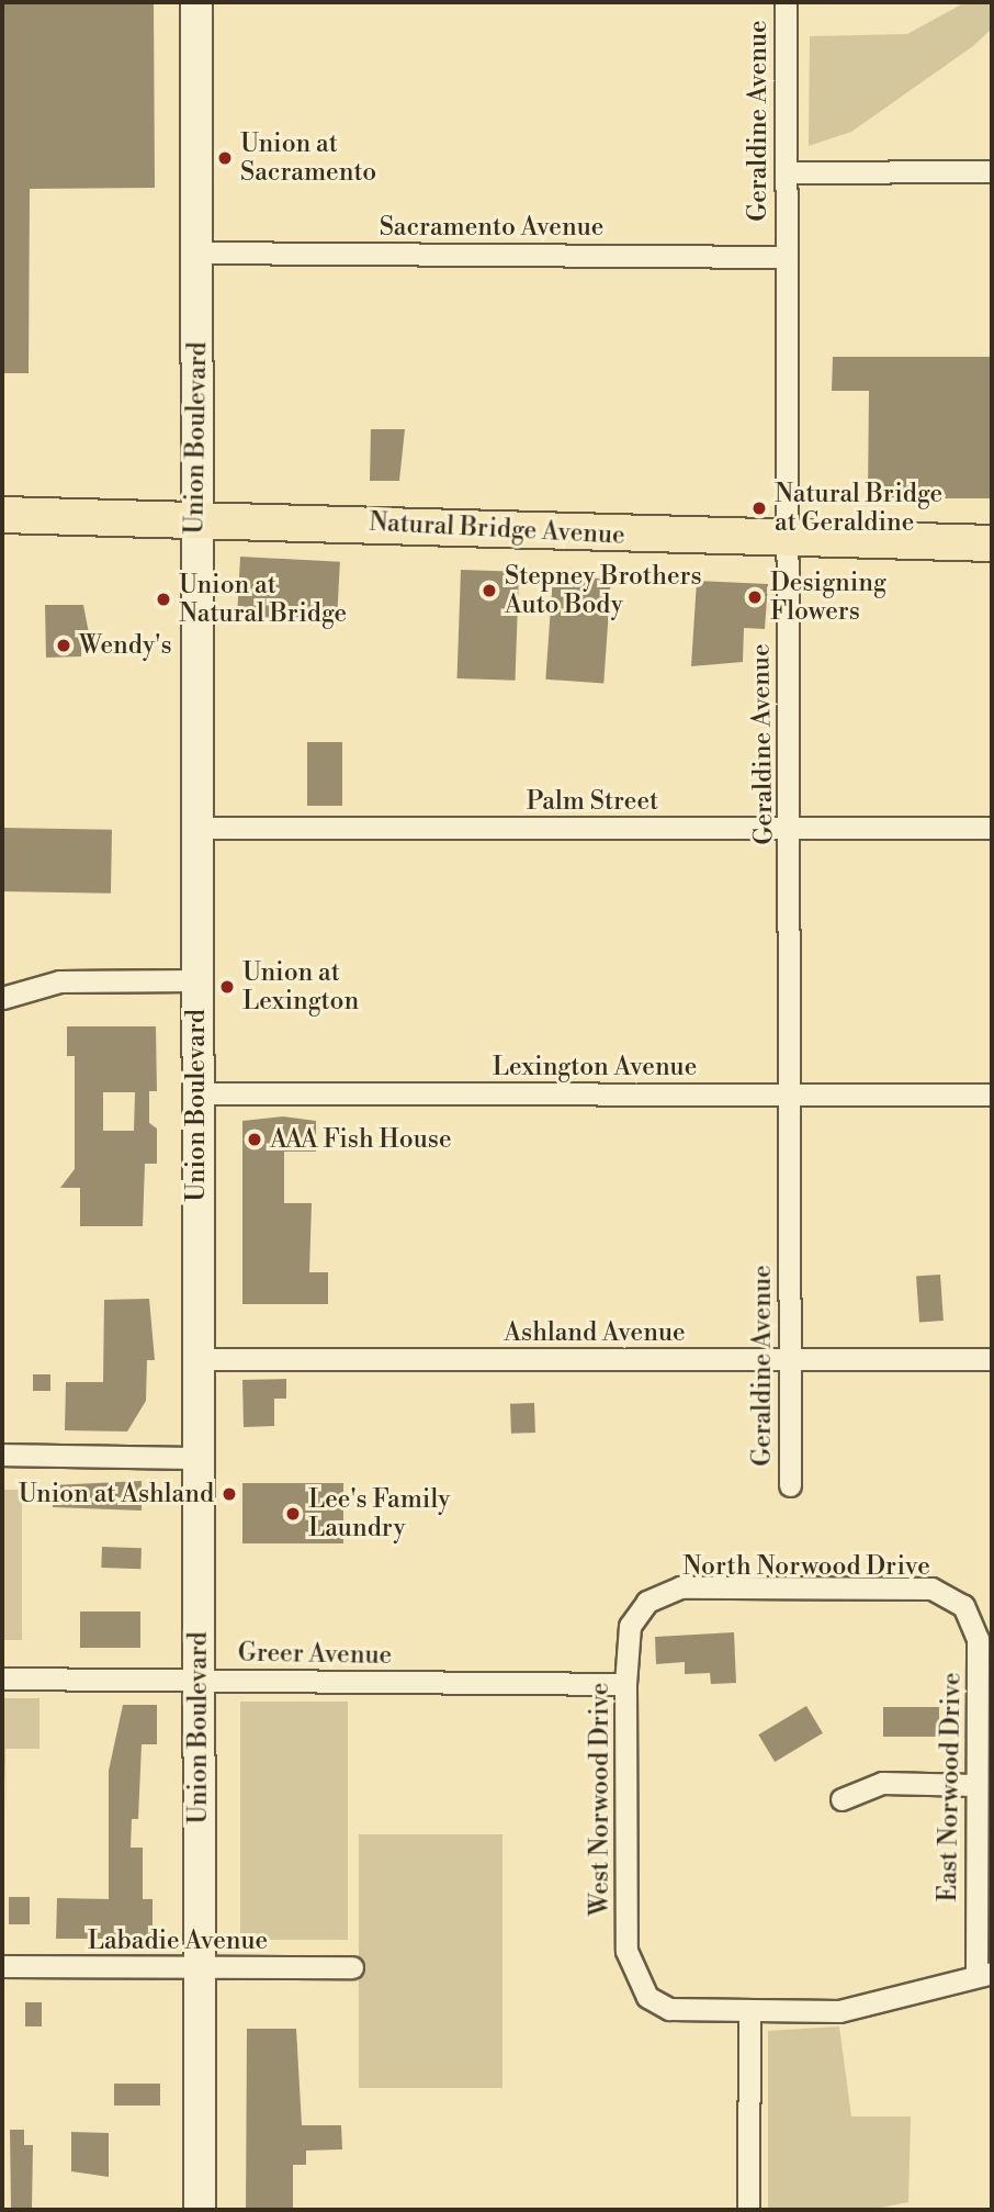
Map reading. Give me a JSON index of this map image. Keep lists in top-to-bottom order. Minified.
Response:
{"streets":{"main road":["Union Boulevard","Natural Bridge Avenue"],"street":["Geraldine Avenue","Sacramento Avenue","Palm Street","Lexington Avenue","Ashland Avenue","North Norwood Drive","Greer Avenue","East Norwood Drive","West Norwood Drive","Labadie Avenue"]},"crossings":[["Geraldine Avenue","Sacramento Avenue"],["Geraldine Avenue","Natural Bridge Avenue"],["Geraldine Avenue","Palm Street"],["Geraldine Avenue","Lexington Avenue"],["Geraldine Avenue","Ashland Avenue"],["Sacramento Avenue","Union Boulevard"],["Union Boulevard","Natural Bridge Avenue"],["Union Boulevard","Palm Street"],["Union Boulevard","Lexington Avenue"],["Union Boulevard","Ashland Avenue"],["Union Boulevard","Greer Avenue"],["Union Boulevard","Labadie Avenue"],["North Norwood Drive","East Norwood Drive"],["North Norwood Drive","West Norwood Drive"],["Greer Avenue","West Norwood Drive"]],"places":["Union at Sacramento","Natural Bridge at Geraldine","Stepney Brothers Auto Body","Designing Flowers","Union at Natural Bridge","Wendy's","Union at Lexington","AAA Fish House","Union at Ashland","Lee's Family Laundry"]}
